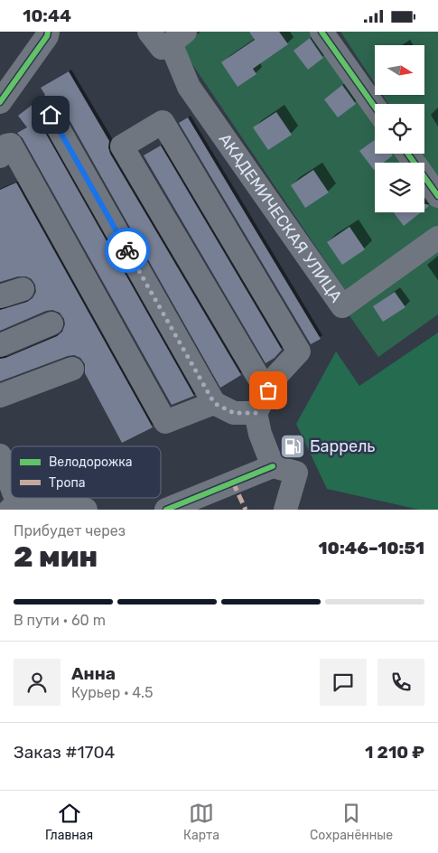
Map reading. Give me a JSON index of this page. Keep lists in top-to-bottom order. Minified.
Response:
{"streets":{"street":["АКАДЕМИЧЕСКАЯ УЛИЦА"]},"places":{"fuel station":["Баррель"]},"legend":["Велодорожка","Тропа"],"north":"right","page":{"status":"10:44","heading":["2 мин","Прибудет через","10:46–10:51"],"panel":["Анна","Курьер · 4.5","Заказ #1704","1 210 ₽"],"bar":"В пути · 60 m","tabs":["Главная","Карта","Сохранённые"]}}
